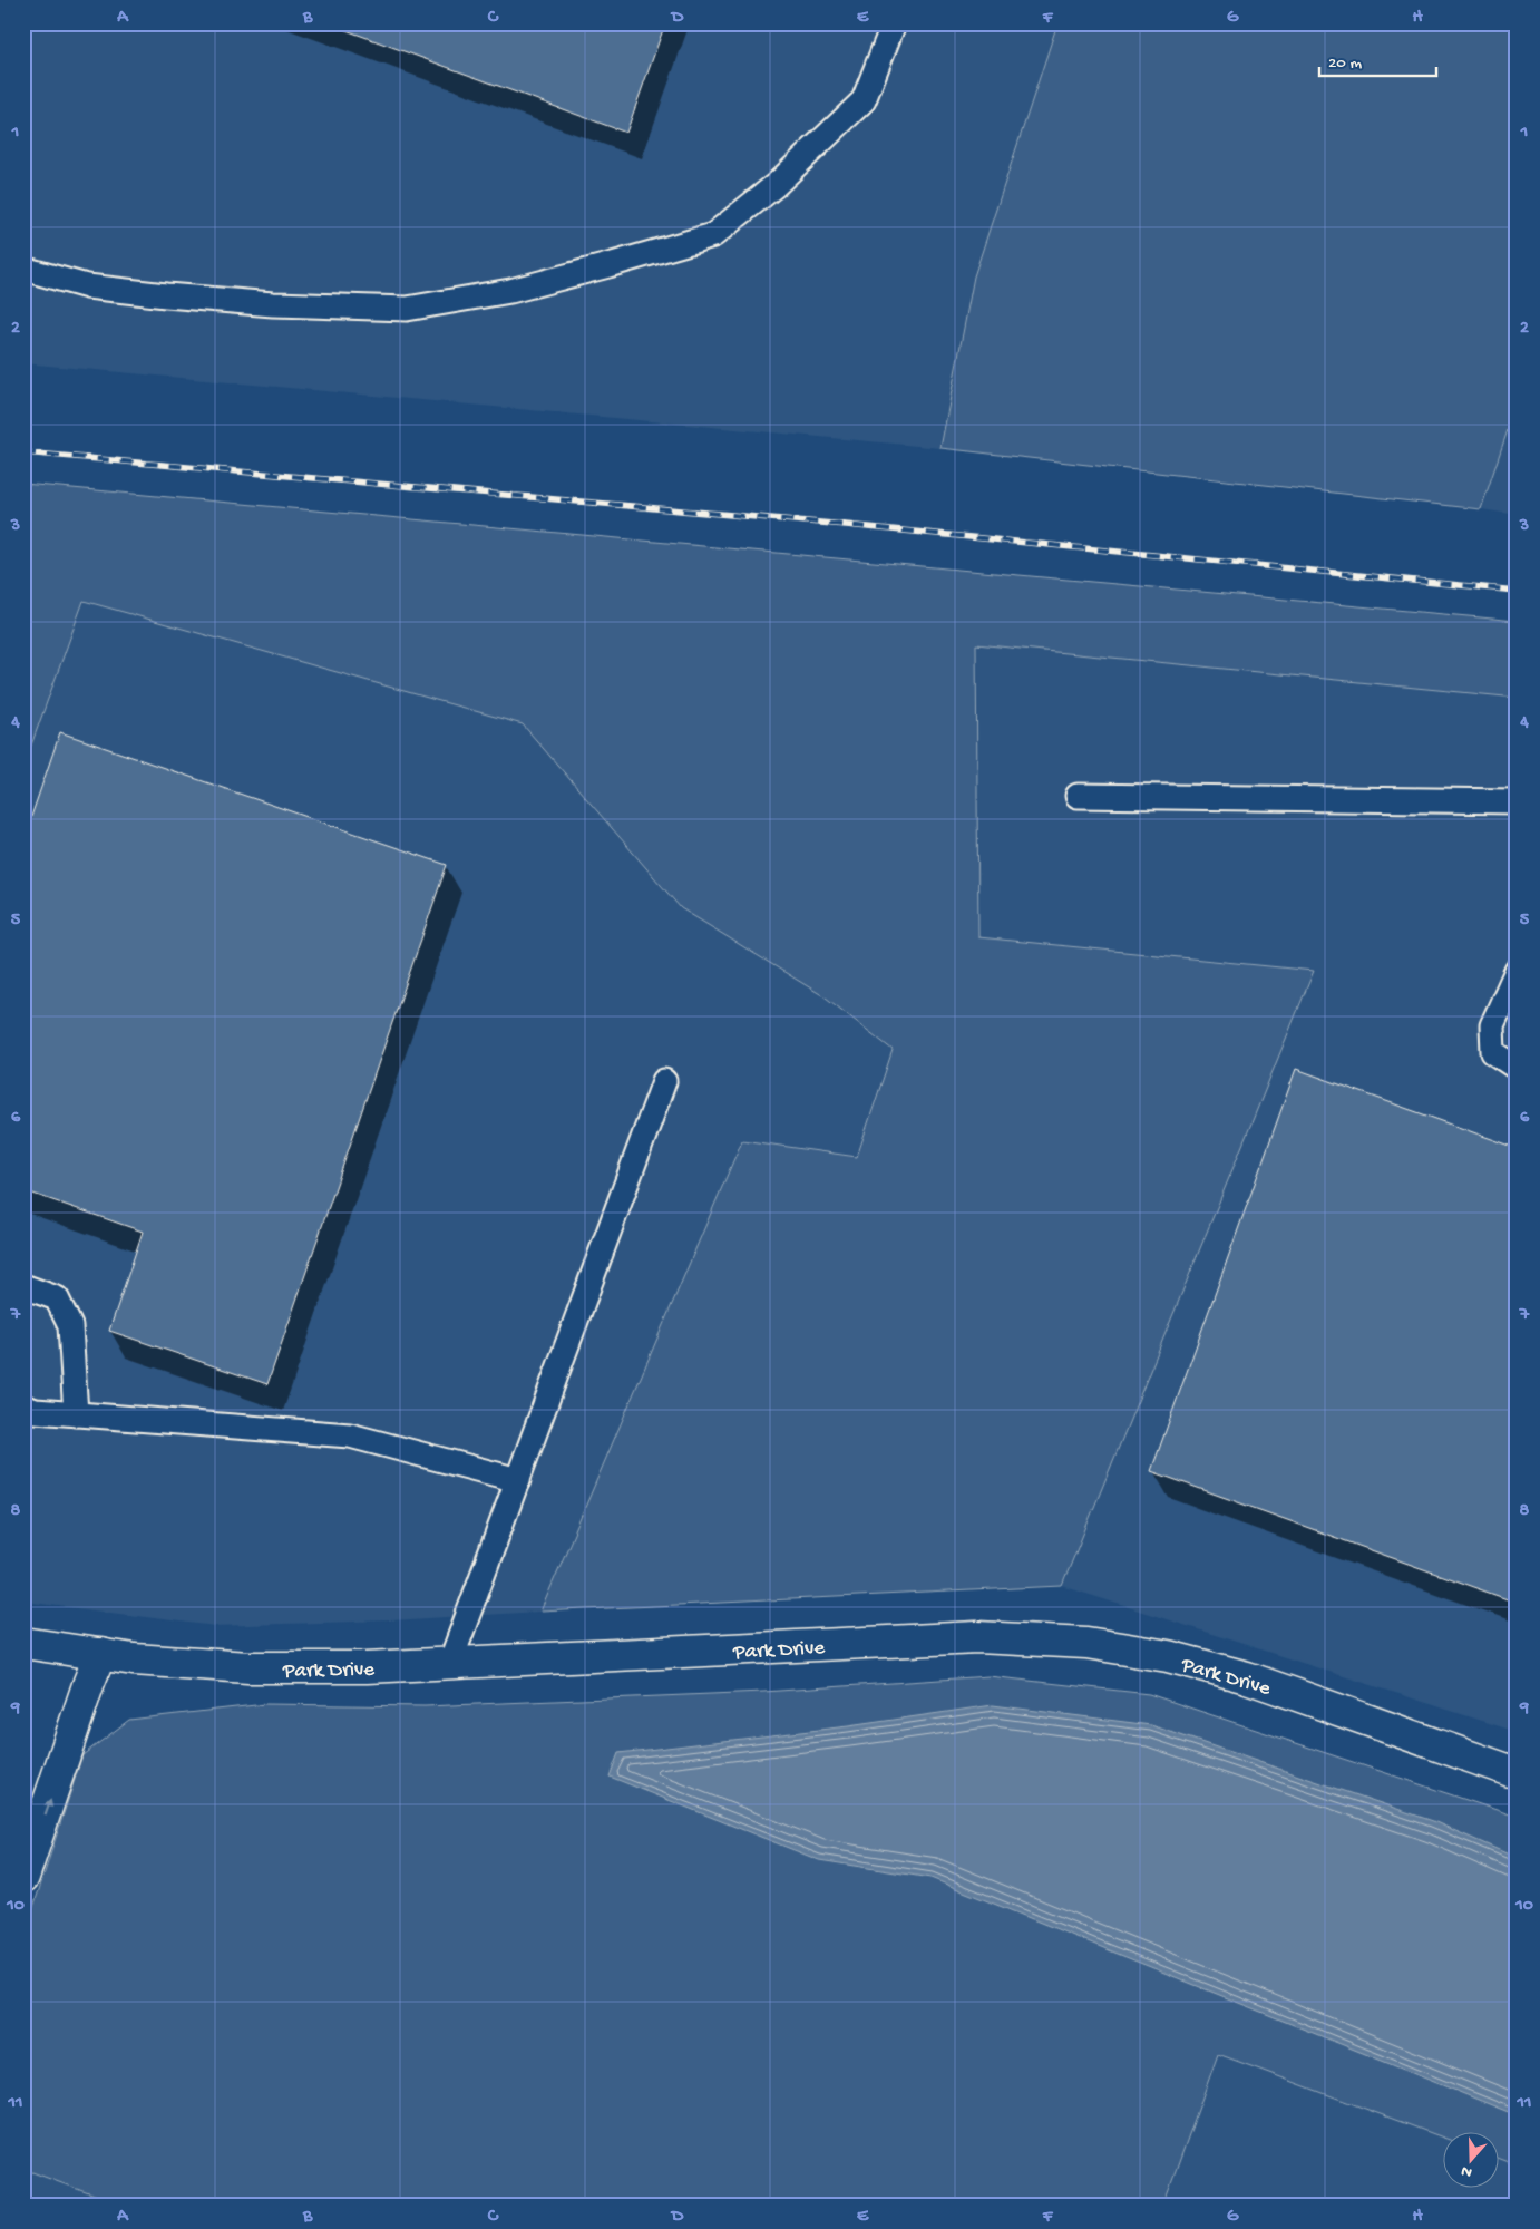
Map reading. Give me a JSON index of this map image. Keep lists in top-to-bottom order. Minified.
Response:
{"streets":{"street":["Park Drive"]},"scale_bar":"20 m","north":"bottom","grid":{"columns":["A","B","C","D","E","F","G","H"],"rows":["1","2","3","4","5","6","7","8","9","10","11"]}}
